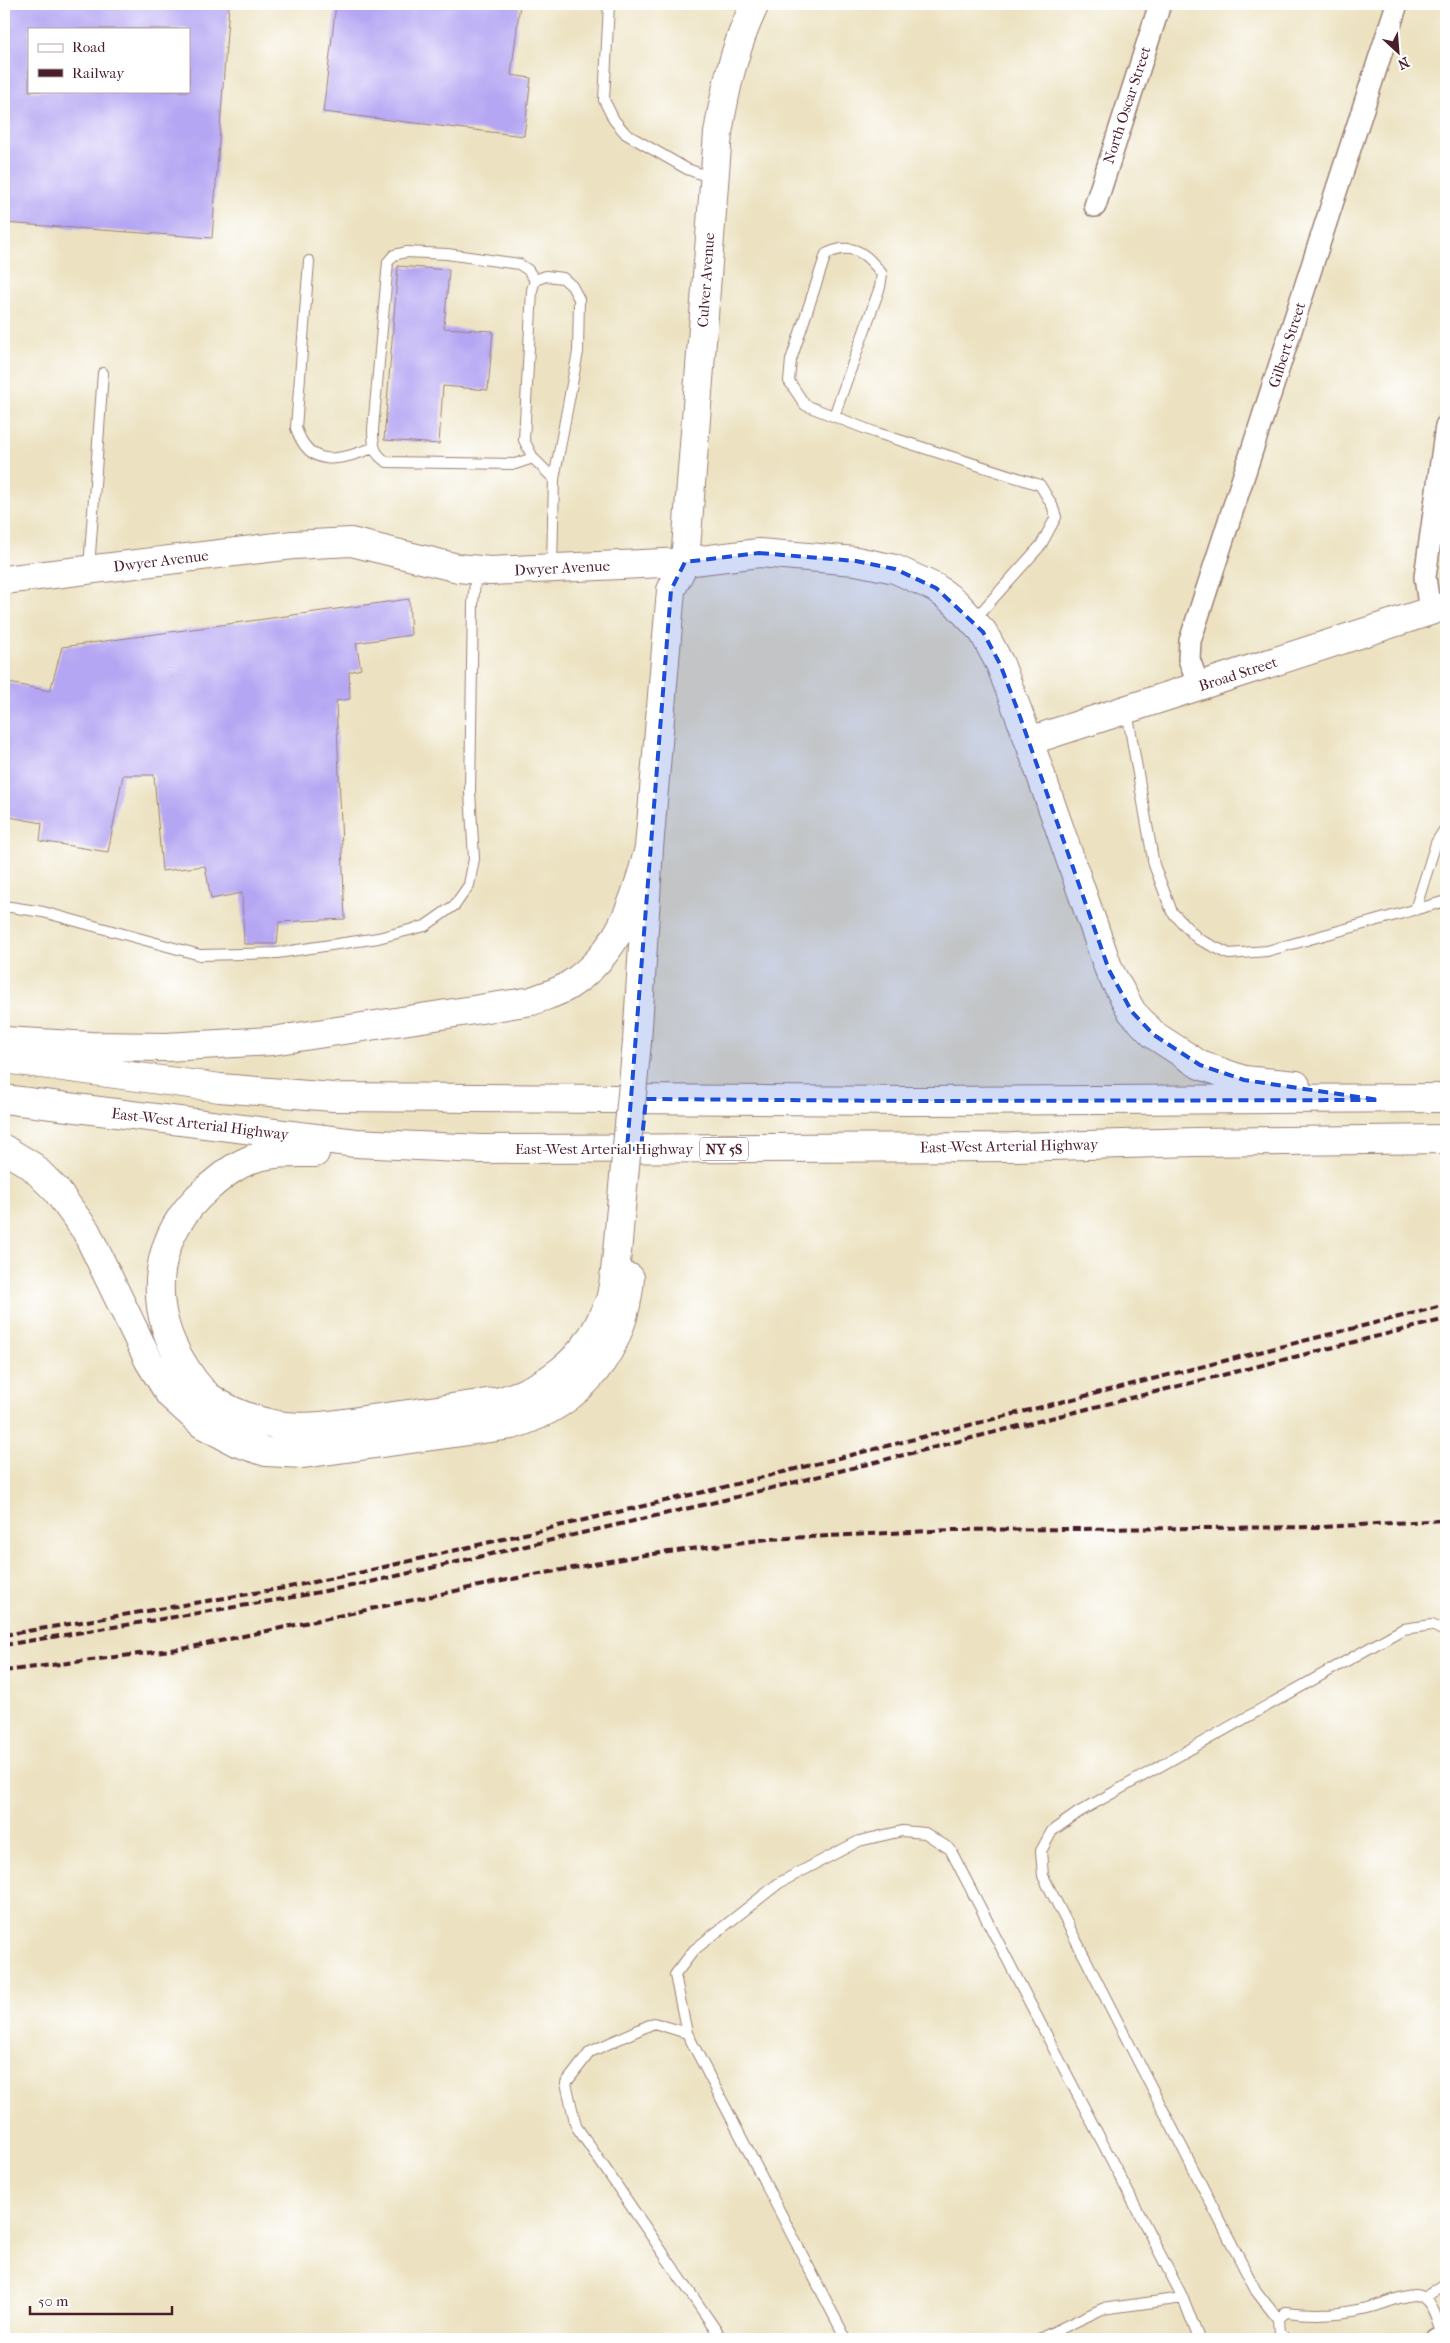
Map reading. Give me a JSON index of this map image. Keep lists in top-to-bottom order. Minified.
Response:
{"streets":{"main road":["Culver Avenue","Dwyer Avenue","Broad Street","East-West Arterial Highway","NY 5S"],"street":["North Oscar Street","Gilbert Street"]},"crossings":[["Culver Avenue","Dwyer Avenue"],["Gilbert Street","Broad Street"],["Dwyer Avenue","Broad Street"]],"legend":["Road","Railway"],"scale_bar":"50 m","north":"bottom right"}
